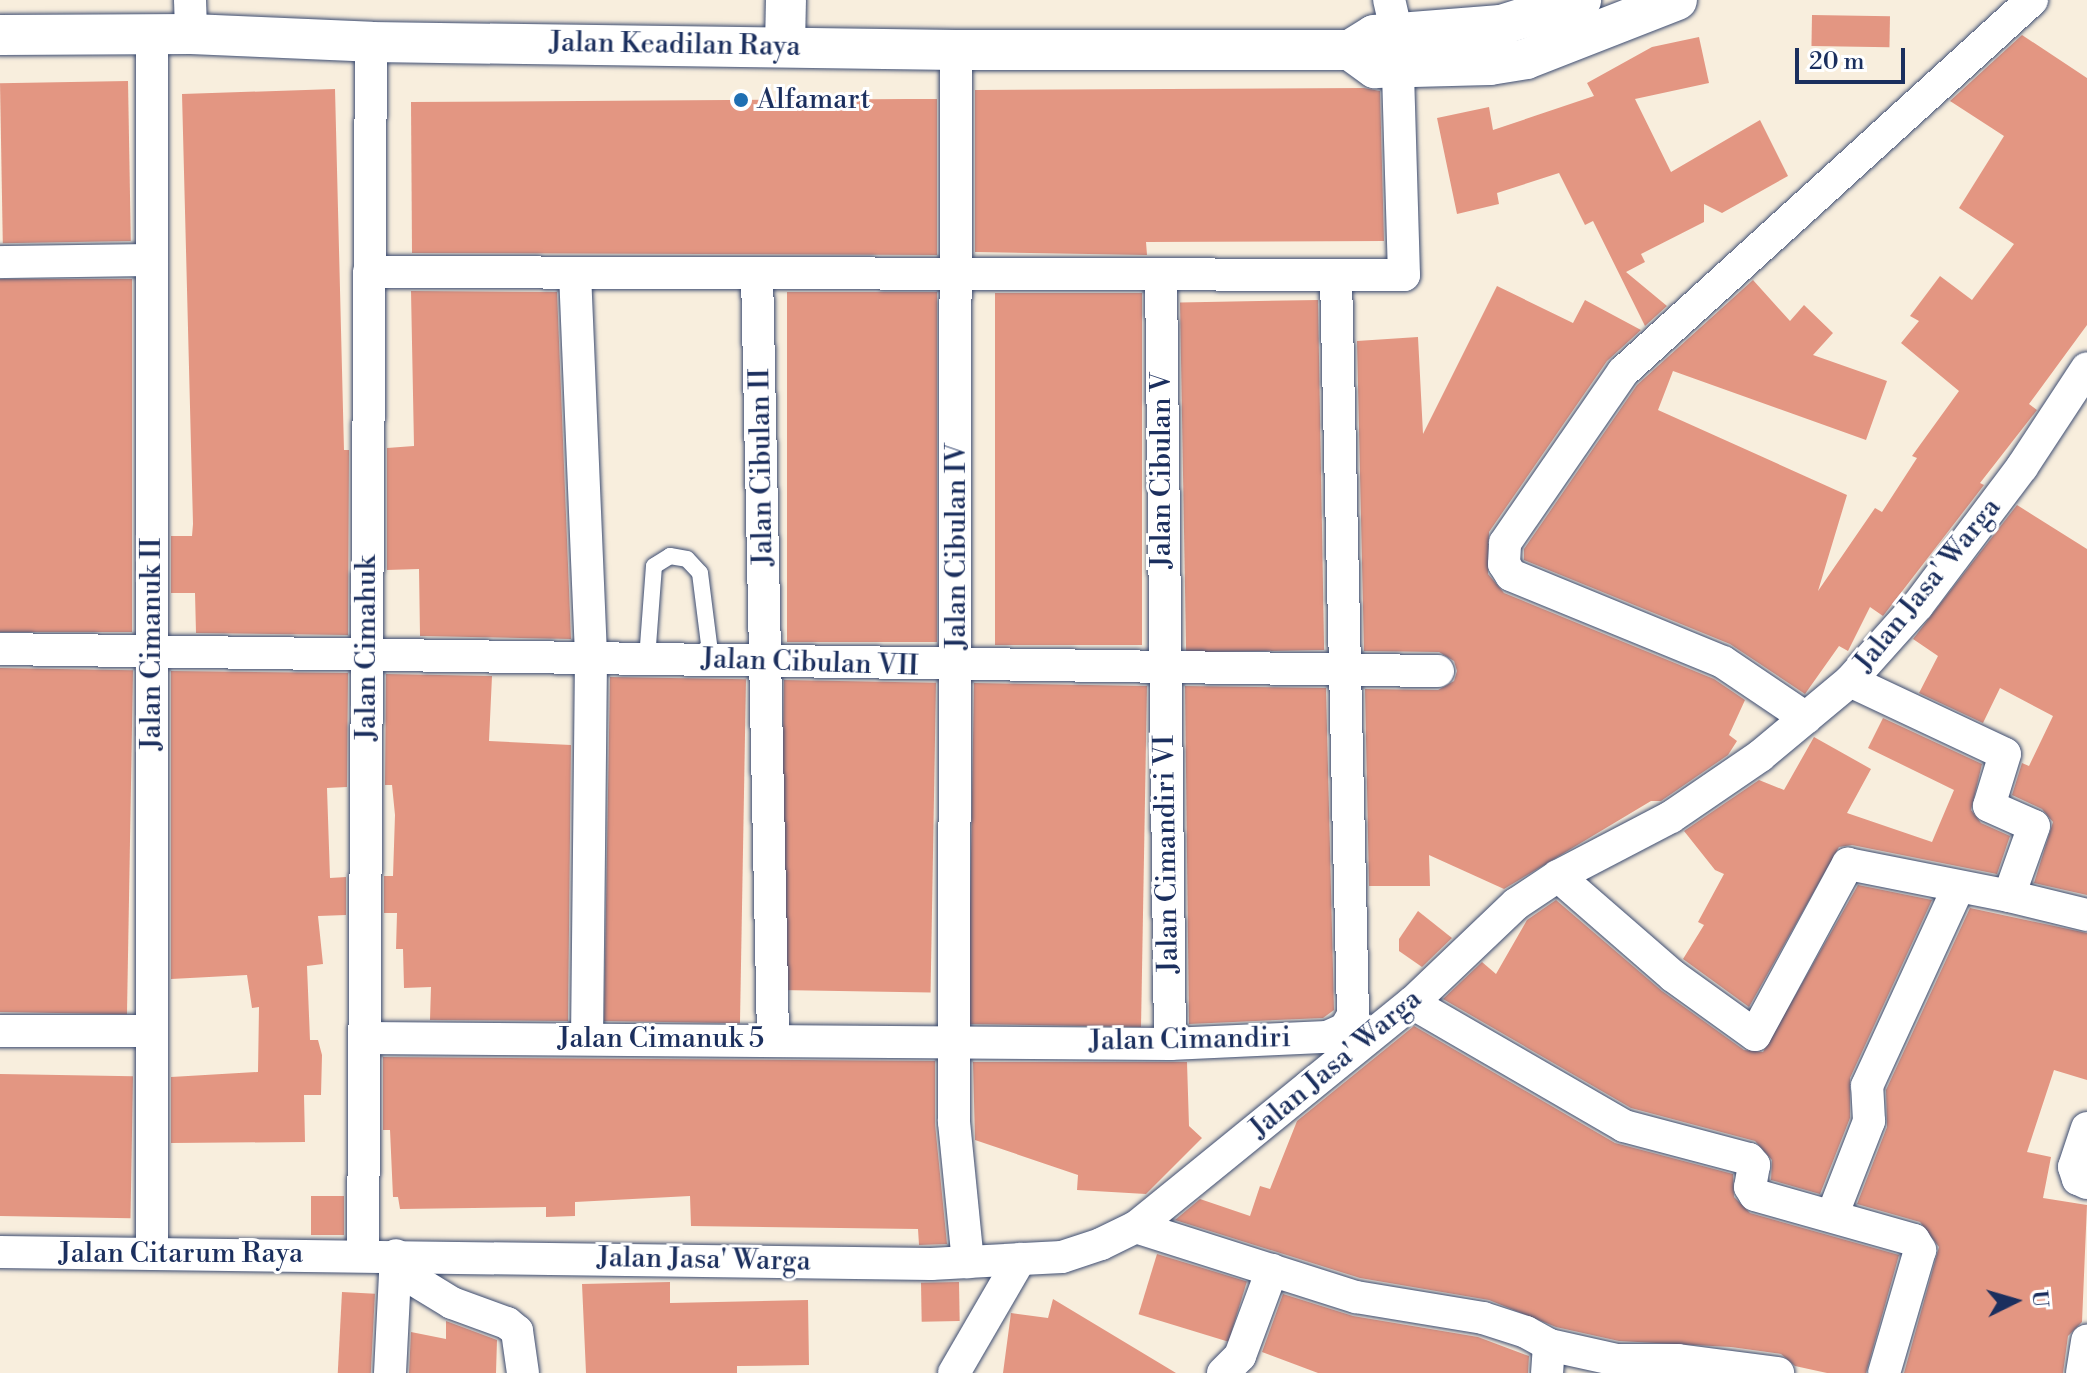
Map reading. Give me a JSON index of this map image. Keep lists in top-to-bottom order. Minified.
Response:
{"streets":{"street":["Jalan Keadilan Raya","Jalan Cibulan II","Jalan Cibulan V","Jalan Cibulan IV","Jalan Jasa' Warga","Jalan Cimanuk II","Jalan Cimahuk","Jalan Cibulan VII","Jalan Cimandiri VI","Jalan Cimanuk 5","Jalan Cimandiri","Jalan Citarum Raya"]},"crossings":[["Jalan Keadilan Raya","Jalan Cibulan IV"],["Jalan Keadilan Raya","Jalan Cimanuk II"],["Jalan Keadilan Raya","Jalan Cimahuk"],["Jalan Cibulan II","Jalan Cibulan VII"],["Jalan Cibulan II","Jalan Cimanuk 5"],["Jalan Cibulan V","Jalan Cibulan VII"],["Jalan Cibulan V","Jalan Cimandiri VI"],["Jalan Cibulan IV","Jalan Jasa' Warga"],["Jalan Cibulan IV","Jalan Cibulan VII"],["Jalan Cibulan IV","Jalan Cimanuk 5"],["Jalan Cibulan IV","Jalan Cimandiri"],["Jalan Jasa' Warga","Jalan Cimahuk"],["Jalan Jasa' Warga","Jalan Citarum Raya"],["Jalan Cimanuk II","Jalan Citarum Raya"],["Jalan Cimahuk","Jalan Cibulan VII"],["Jalan Cimahuk","Jalan Cimanuk 5"],["Jalan Cimahuk","Jalan Citarum Raya"],["Jalan Cibulan VII","Jalan Cimandiri VI"],["Jalan Cibulan VII","Jalan Cimandiri"],["Jalan Cimandiri VI","Jalan Cimandiri"],["Jalan Cimanuk 5","Jalan Cimandiri"]],"places":["Alfamart"],"scale_bar":"20 m","north":"right"}
